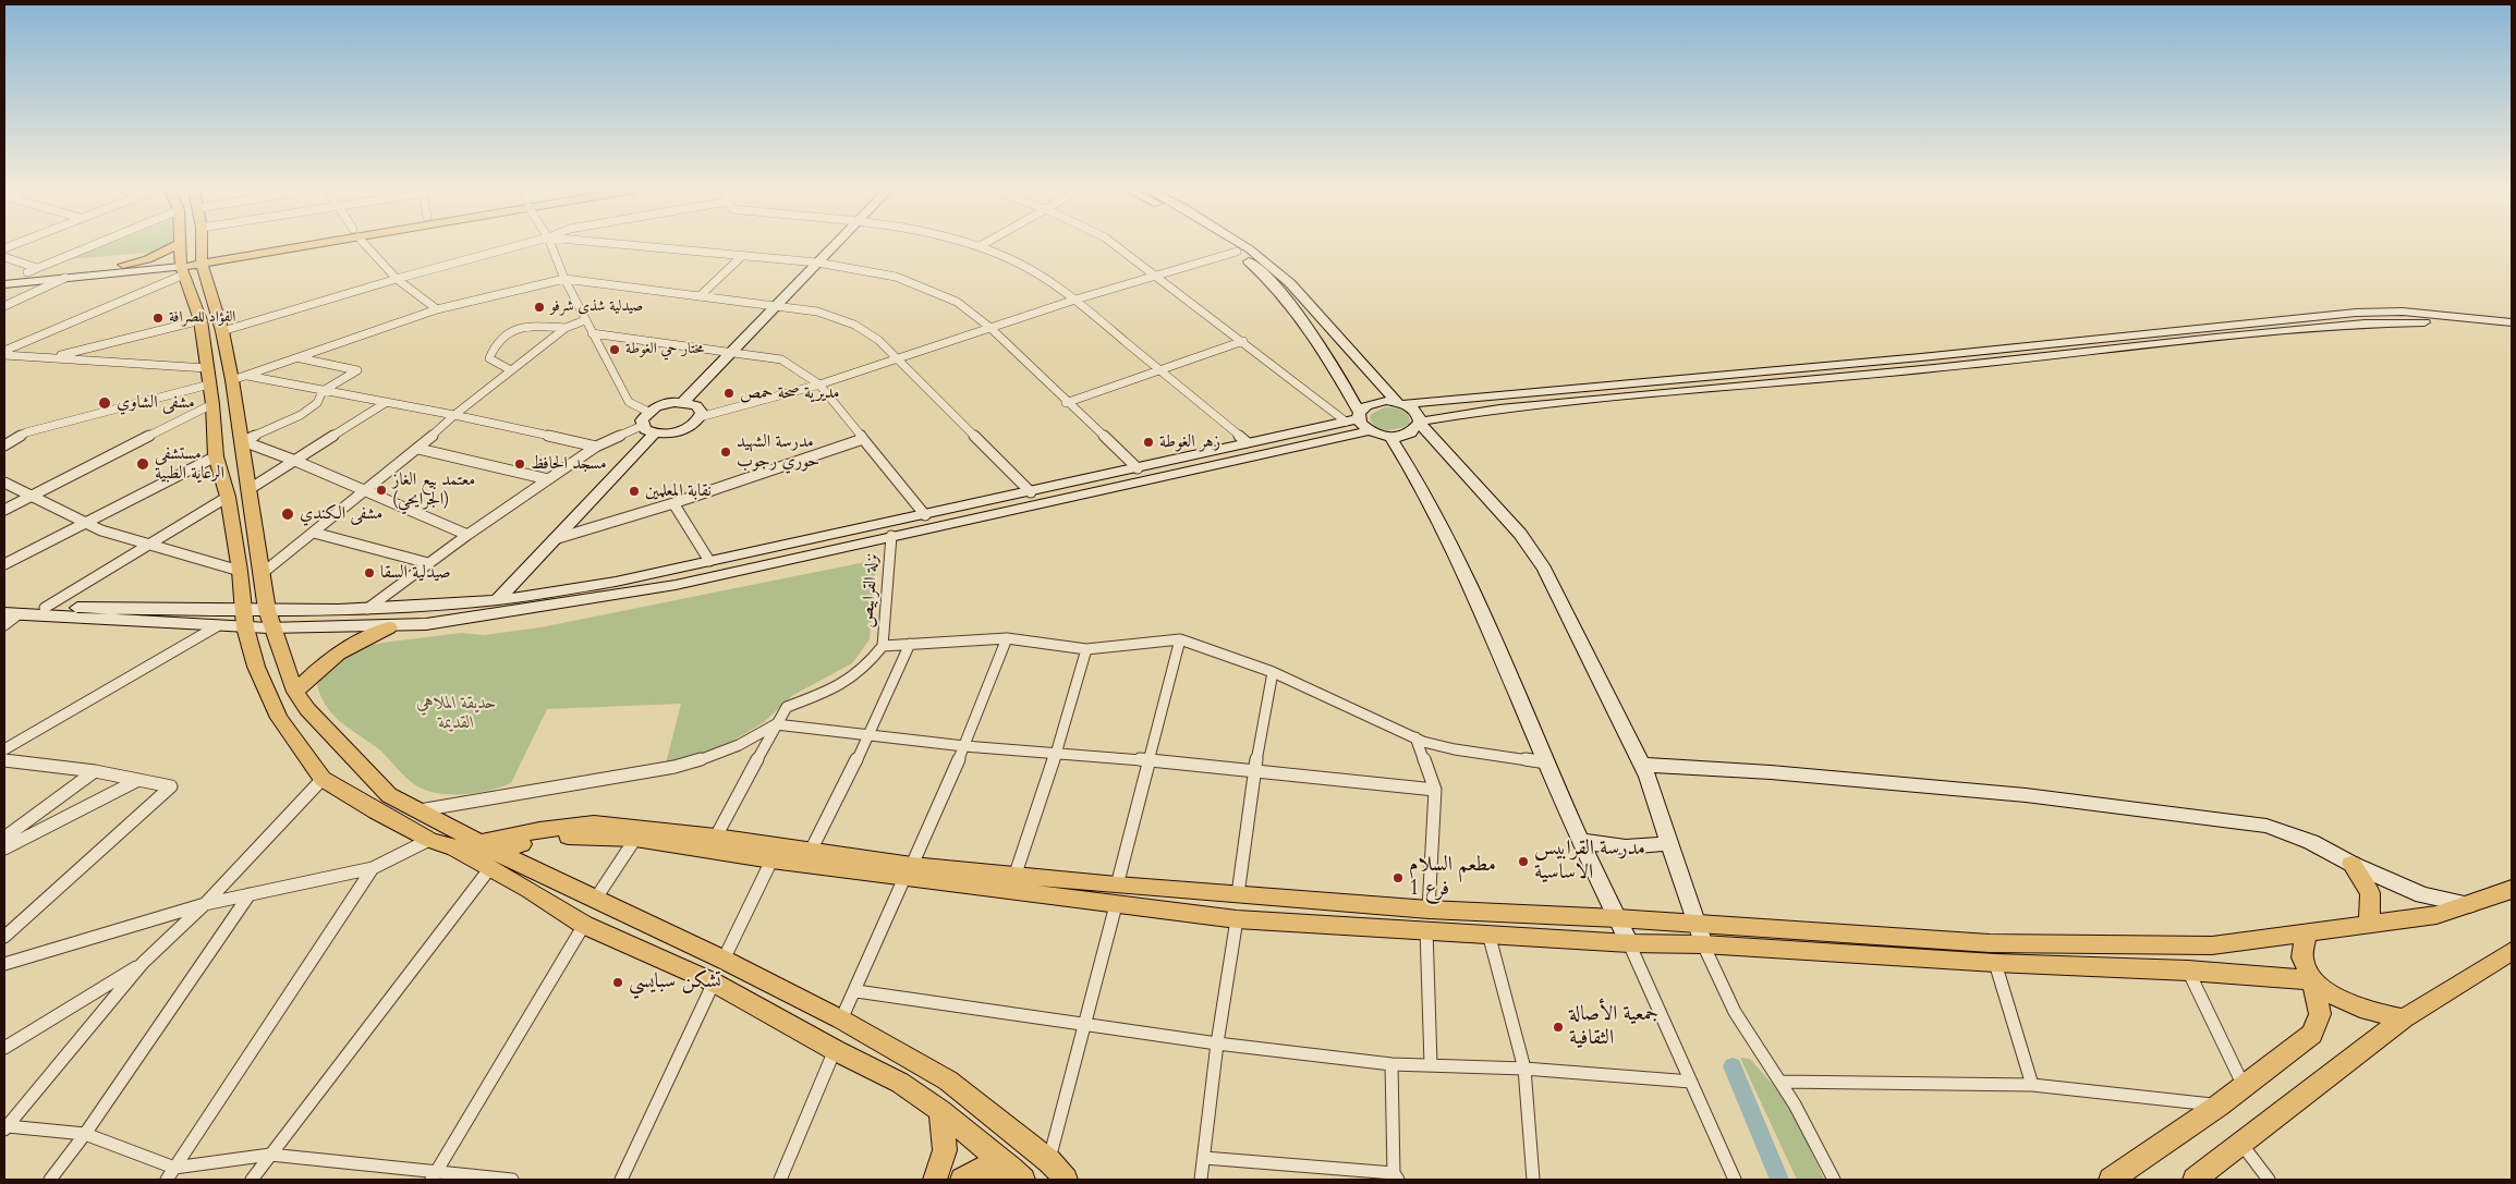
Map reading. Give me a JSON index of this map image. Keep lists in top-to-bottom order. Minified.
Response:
{"streets":{"street":["نزلة القرابيص"]},"parks":["حديقة الملاهي القديمة"],"places":["صيدلية شذى شرفو","الفؤاد للصرافة","مختار حي الغوطة","مديرية صحة حمص","مشفى الشاوي","زهر الغوطة","مدرسة الشهيد حوري رجوب","مستشفى الرعاية الطبية","مسجد الحافظ","معتمد بيع الغاز (الجرايحي)","نقابة المعلمين","مشفى الكندي","صيدلية السقا","مدرسة القرابيس الاساسية","مطعم السلام فرع 1","تشكن سبايسي","جمعية الأصالة الثقافية"]}
